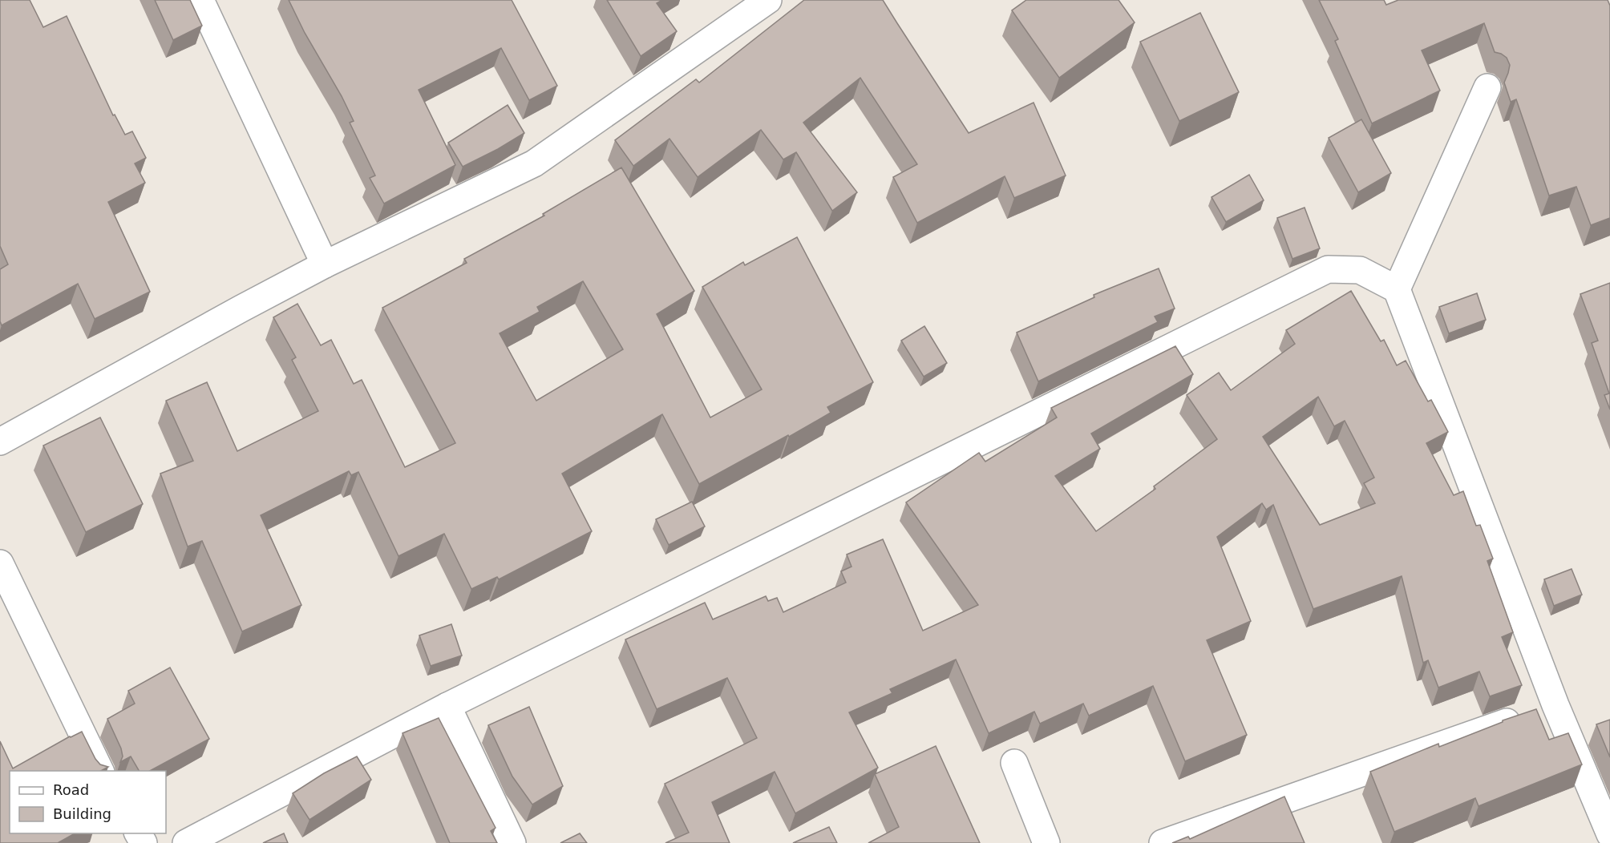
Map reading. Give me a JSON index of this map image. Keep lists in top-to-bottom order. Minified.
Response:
{"legend":["Road","Building"]}
